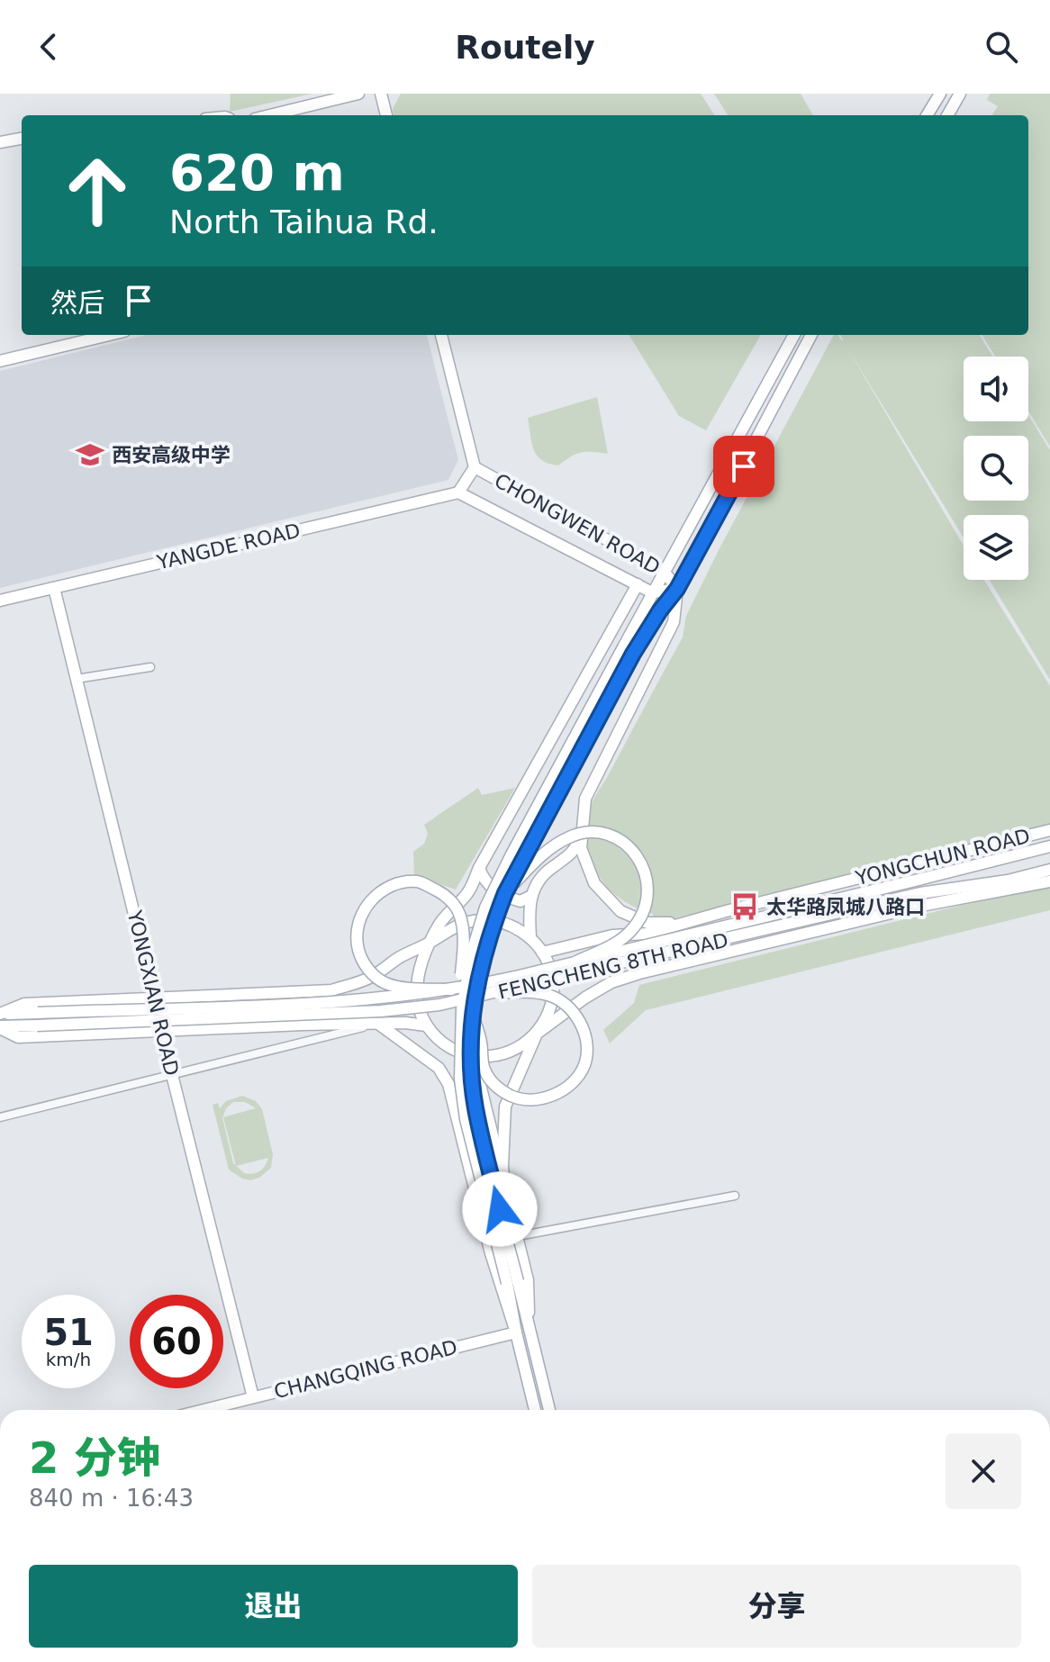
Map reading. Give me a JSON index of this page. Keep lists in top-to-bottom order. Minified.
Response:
{"streets":{"street":["CHONGWEN ROAD","YANGDE ROAD","YONGCHUN ROAD","FENGCHENG 8TH ROAD","YONGXIAN ROAD","CHANGQING ROAD"]},"crossings":[["CHONGWEN ROAD","YANGDE ROAD"],["YANGDE ROAD","YONGXIAN ROAD"],["YONGCHUN ROAD","FENGCHENG 8TH ROAD"],["FENGCHENG 8TH ROAD","YONGXIAN ROAD"],["YONGXIAN ROAD","CHANGQING ROAD"]],"places":{"school or university":["西安高级中学"],"bus stop":["太华路凤城八路口"]},"page":{"header":"Routely","turn":["620 m","North Taihua Rd."],"then":"然后","speed":"51 km/h","limit":"60","heading":["2 分钟","840 m · 16:43"],"buttons":["退出","分享"]}}
